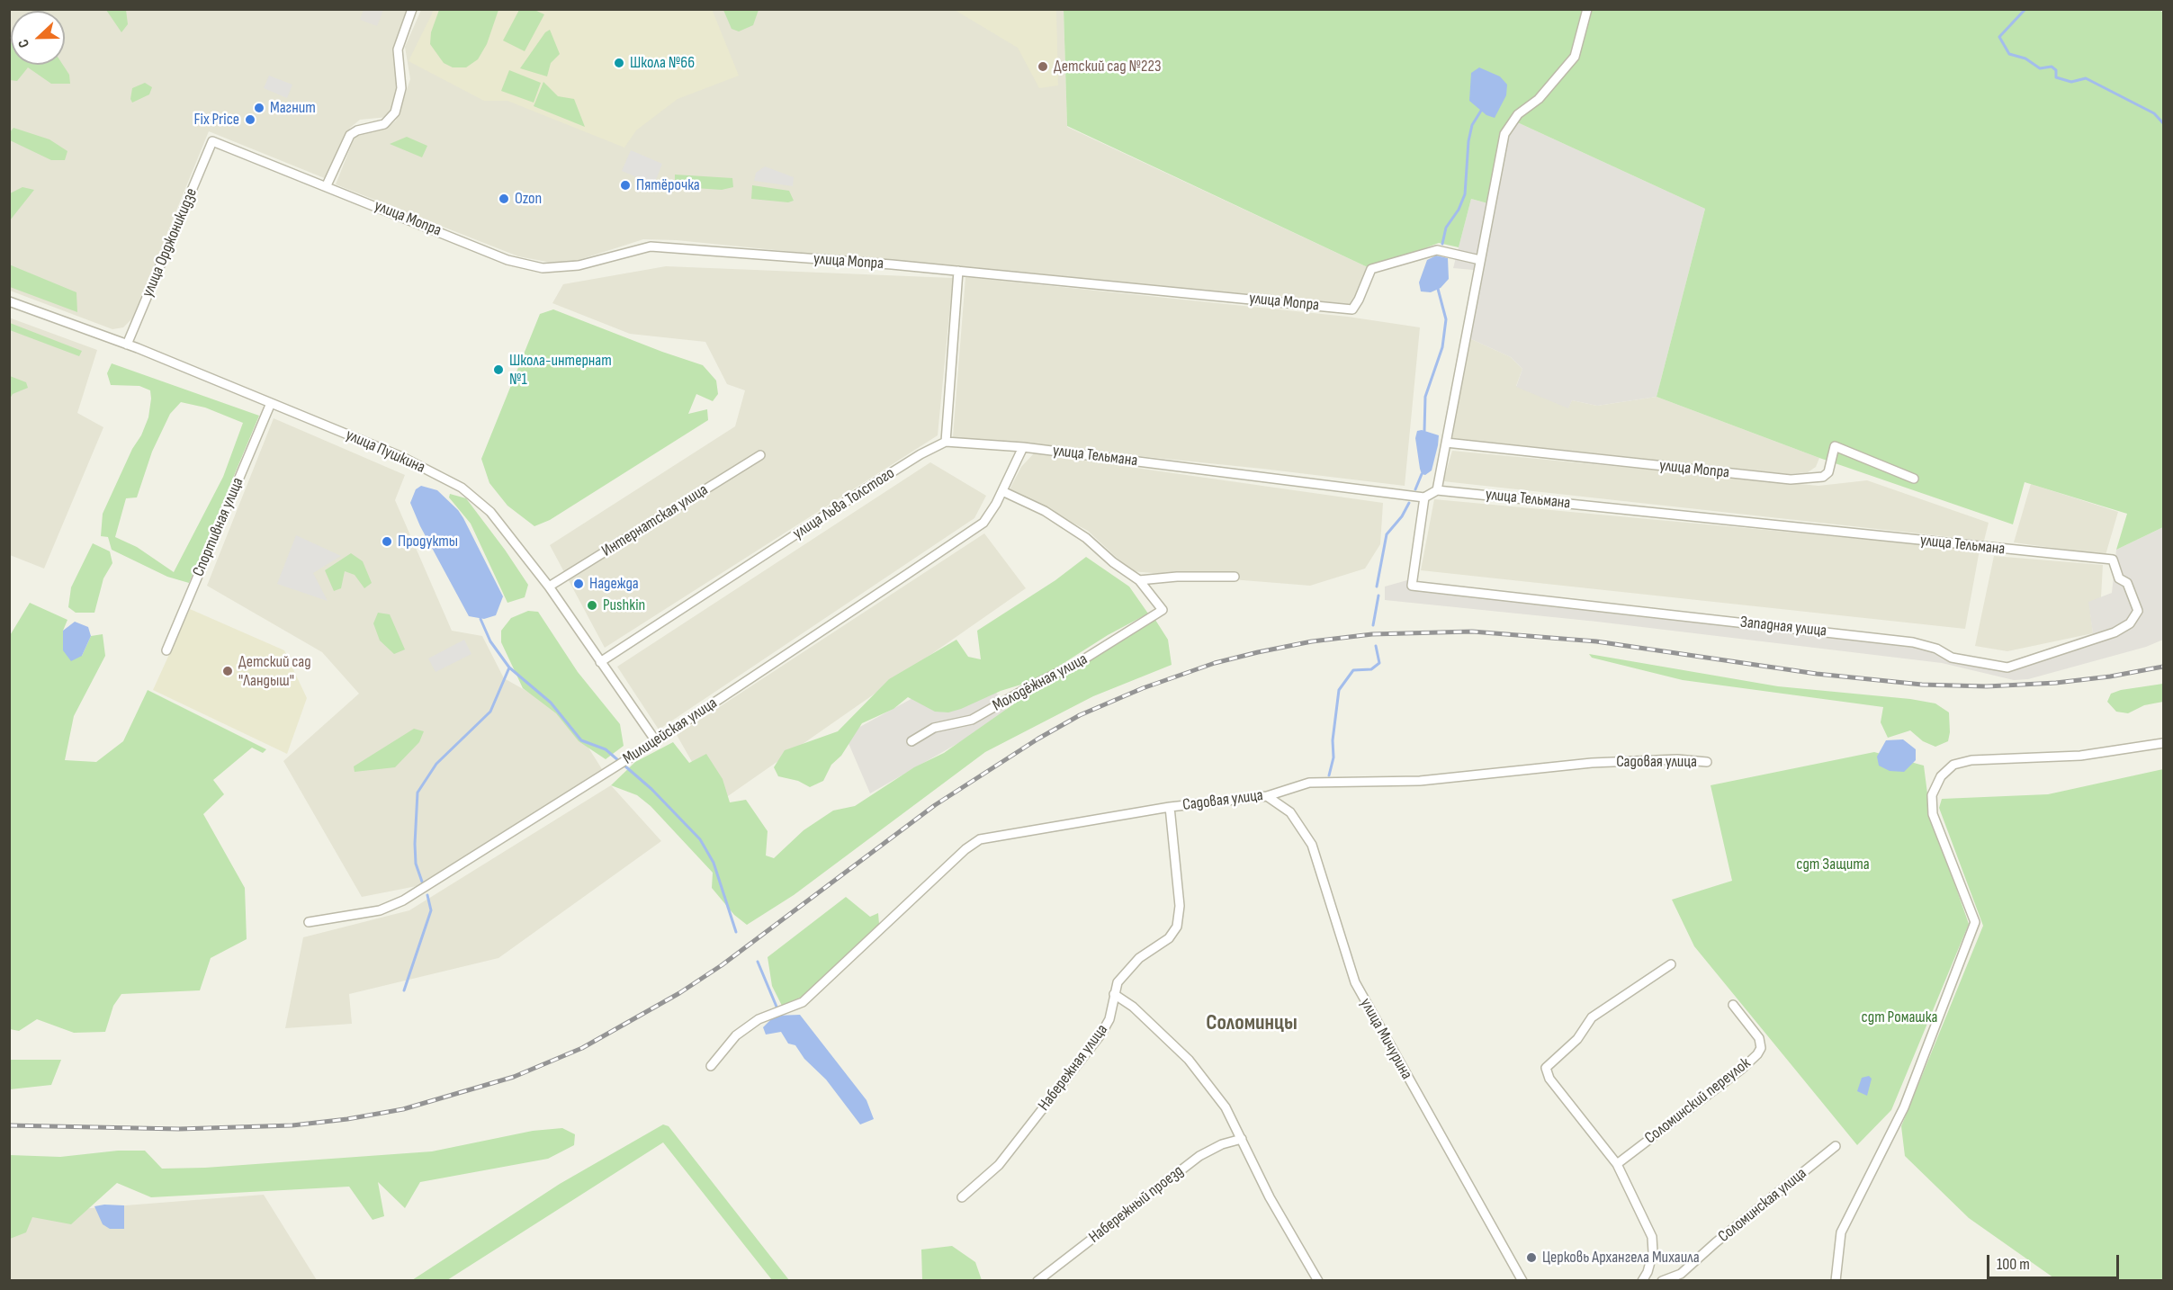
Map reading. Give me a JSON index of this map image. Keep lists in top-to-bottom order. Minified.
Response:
{"streets":{"street":["улица Мопра","улица Орджоникидзе","улица Пушкина","улица Тельмана","улица Льва Толстого","Интернатская улица","Спортивная улица","Западная улица","Молодёжная улица","Милицейская улица","Садовая улица","улица Мичурина","Набережная улица","Соломинский переулок","Набережный проезд","Соломинская улица"]},"crossings":[["улица Мопра","улица Орджоникидзе"],["улица Орджоникидзе","улица Пушкина"],["улица Пушкина","улица Льва Толстого"],["улица Пушкина","Интернатская улица"],["улица Пушкина","Спортивная улица"],["улица Пушкина","Милицейская улица"],["улица Тельмана","улица Льва Толстого"],["улица Тельмана","Западная улица"],["улица Тельмана","Милицейская улица"],["Садовая улица","улица Мичурина"],["Садовая улица","Набережная улица"]],"districts":["Соломинцы"],"parks":["сдт Защита","сдт Ромашка"],"places":["Школа №66","Детский сад №223","Магнит","Fix Price","Пятёрочка","Ozon","Школа-интернат №1","Продукты","Надежда","Pushkin","Детский сад \"Ландыш\"","Церковь Архангела Михаила"],"scale_bar":"100 m","north":"left"}
